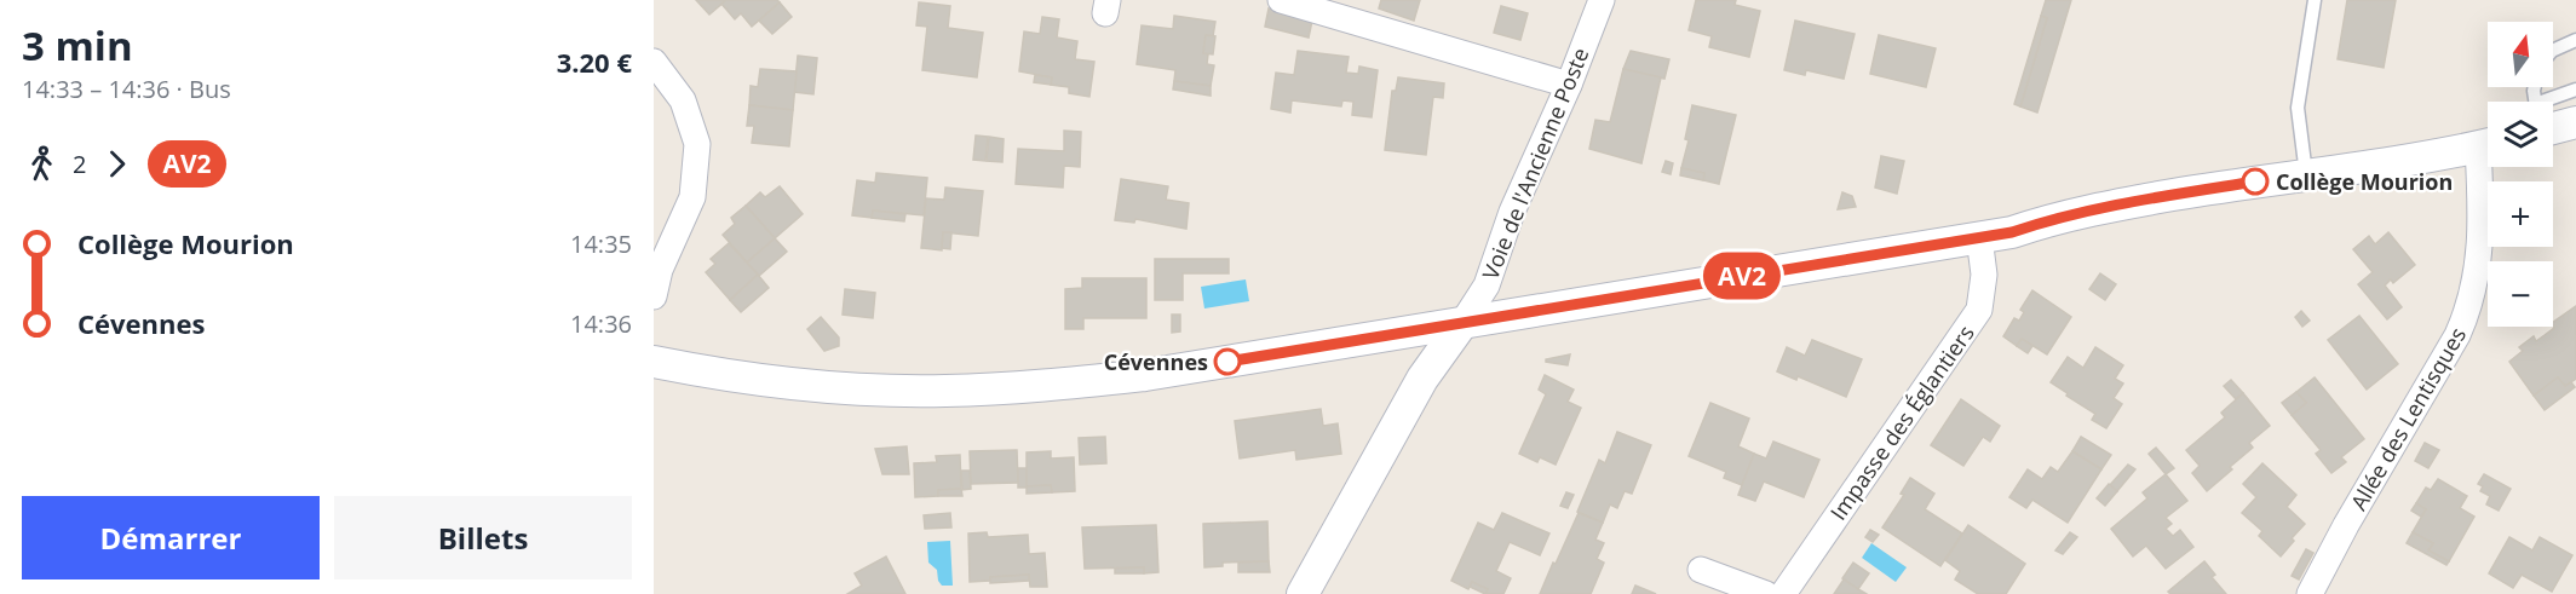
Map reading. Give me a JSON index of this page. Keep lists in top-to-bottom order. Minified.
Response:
{"streets":{"street":["Voie de l'Ancienne Poste","Allée des Lentisques","Impasse des Églantiers"]},"places":["Collège Mourion","Cévennes"],"lines":["bus line AV2"],"north":"top","page":{"heading":["3 min","14:33 – 14:36 · Bus","3.20 €"],"on_map":"AV2","map_buttons":["+","−"],"legs":["2","AV2"],"list":[{"name":"Collège Mourion","value":"14:35"},{"name":"Cévennes","value":"14:36"}],"buttons":["Démarrer","Billets"]}}
